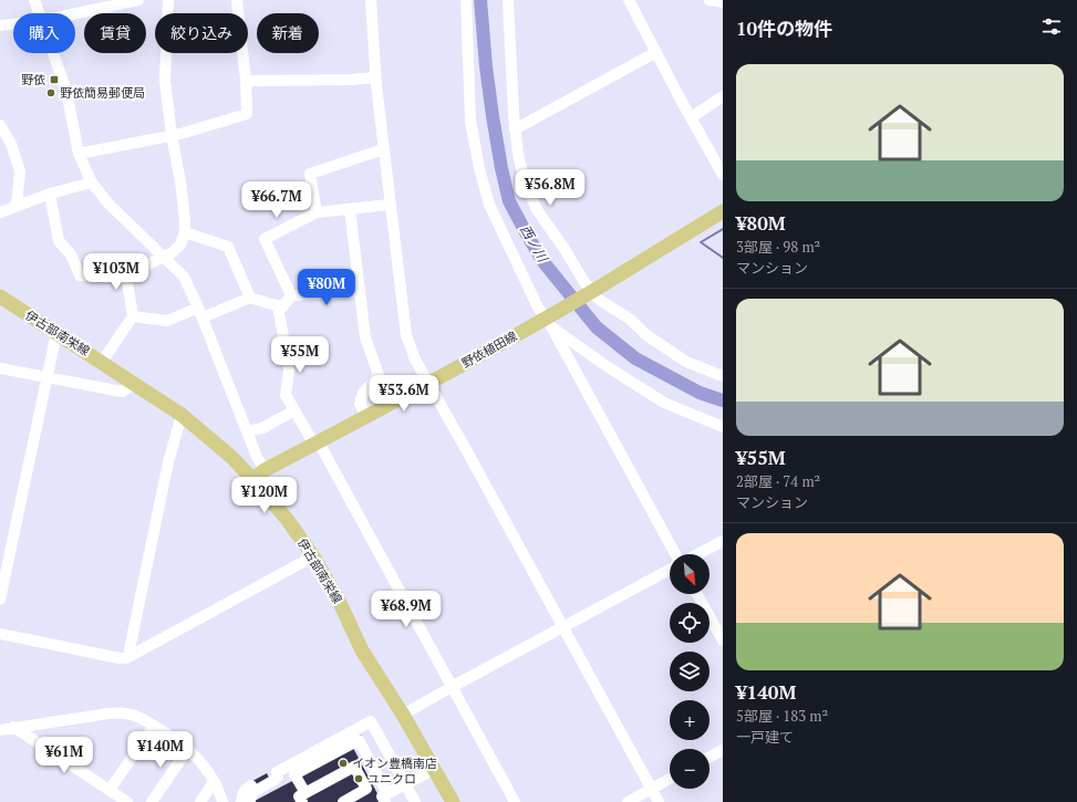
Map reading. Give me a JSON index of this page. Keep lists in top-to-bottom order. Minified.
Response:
{"streets":{"main road":["伊古部南栄線","野依植田線"]},"crossings":[["伊古部南栄線","野依植田線"]],"water":["西ノ川"],"places":{"transit":["野依"],"other":["野依簡易郵便局","イオン豊橋南店","ユニクロ"]},"north":"bottom right","page":{"heading":"10件の物件","chip":["購入","賃貸","絞り込み","新着"],"list":[{"name":"¥80M","note":"3部屋 · 98 m² · マンション"},{"name":"¥55M","note":"2部屋 · 74 m² · マンション"},{"name":"¥140M","note":"5部屋 · 183 m² · 一戸建て"}],"price":["¥56.8M","¥66.7M","¥103M","¥80M","¥55M","¥53.6M","¥120M","¥68.9M","¥140M","¥61M"],"map_buttons":["+","−"]}}
